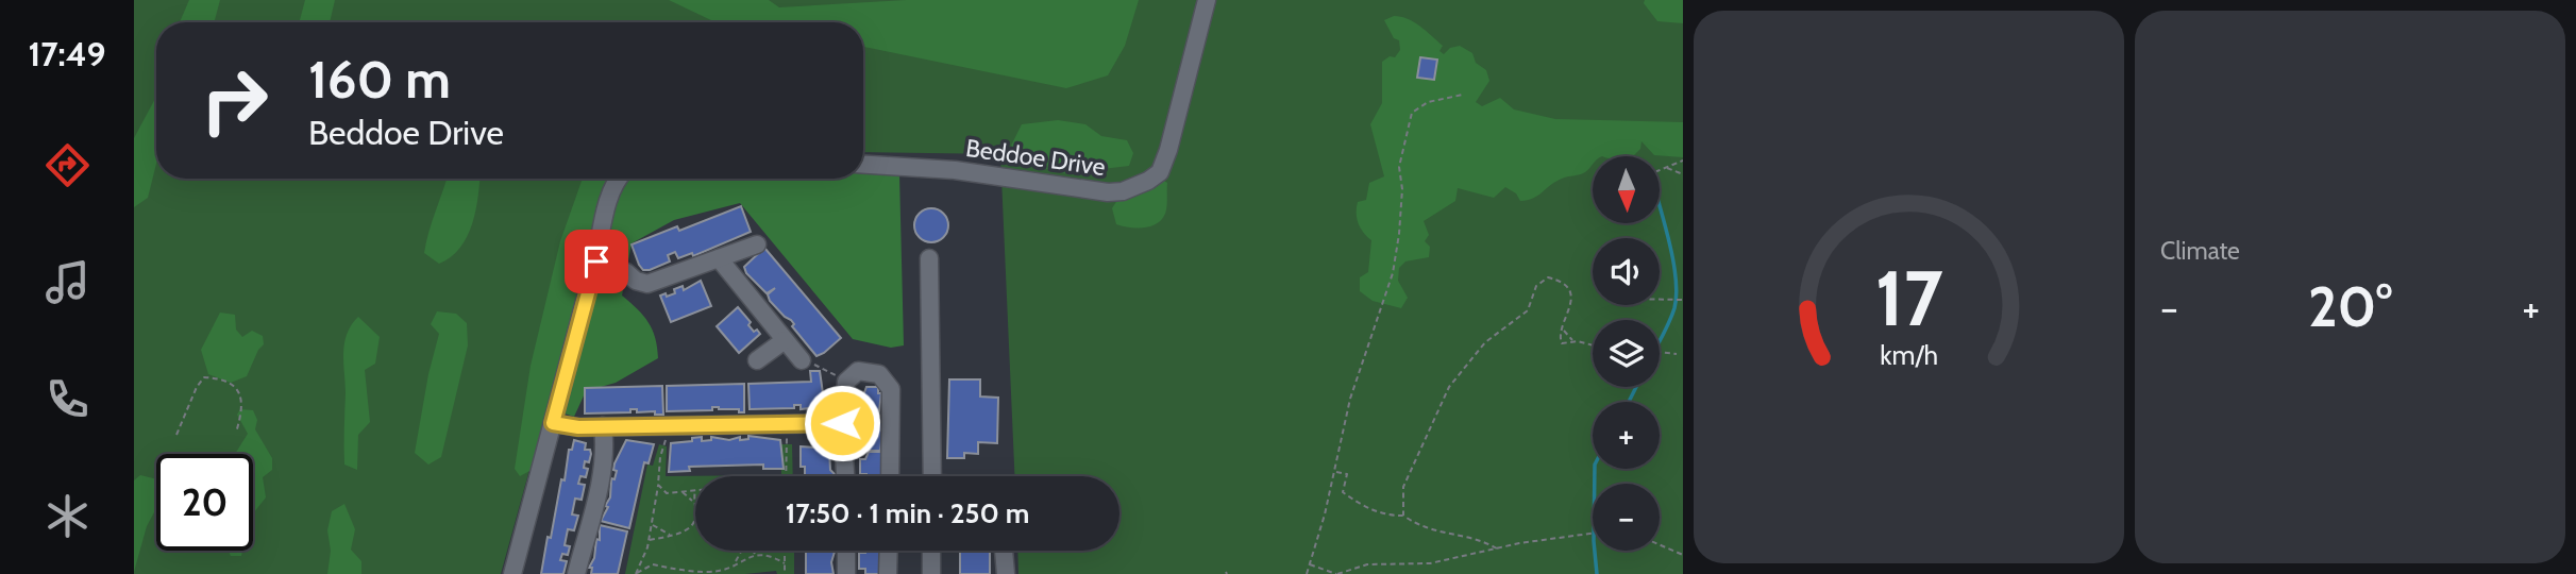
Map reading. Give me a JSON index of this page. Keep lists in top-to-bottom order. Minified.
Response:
{"streets":{"street":["Beddoe Drive"]},"north":"bottom","page":{"tabs":"17:49","tile":"Climate","turn":["160 m","Beddoe Drive"],"map_buttons":["+","−"],"heat":["−","20°","+"],"limit":"20","trip":"17:50 · 1 min · 250 m","gauge":["17","km/h"]}}
